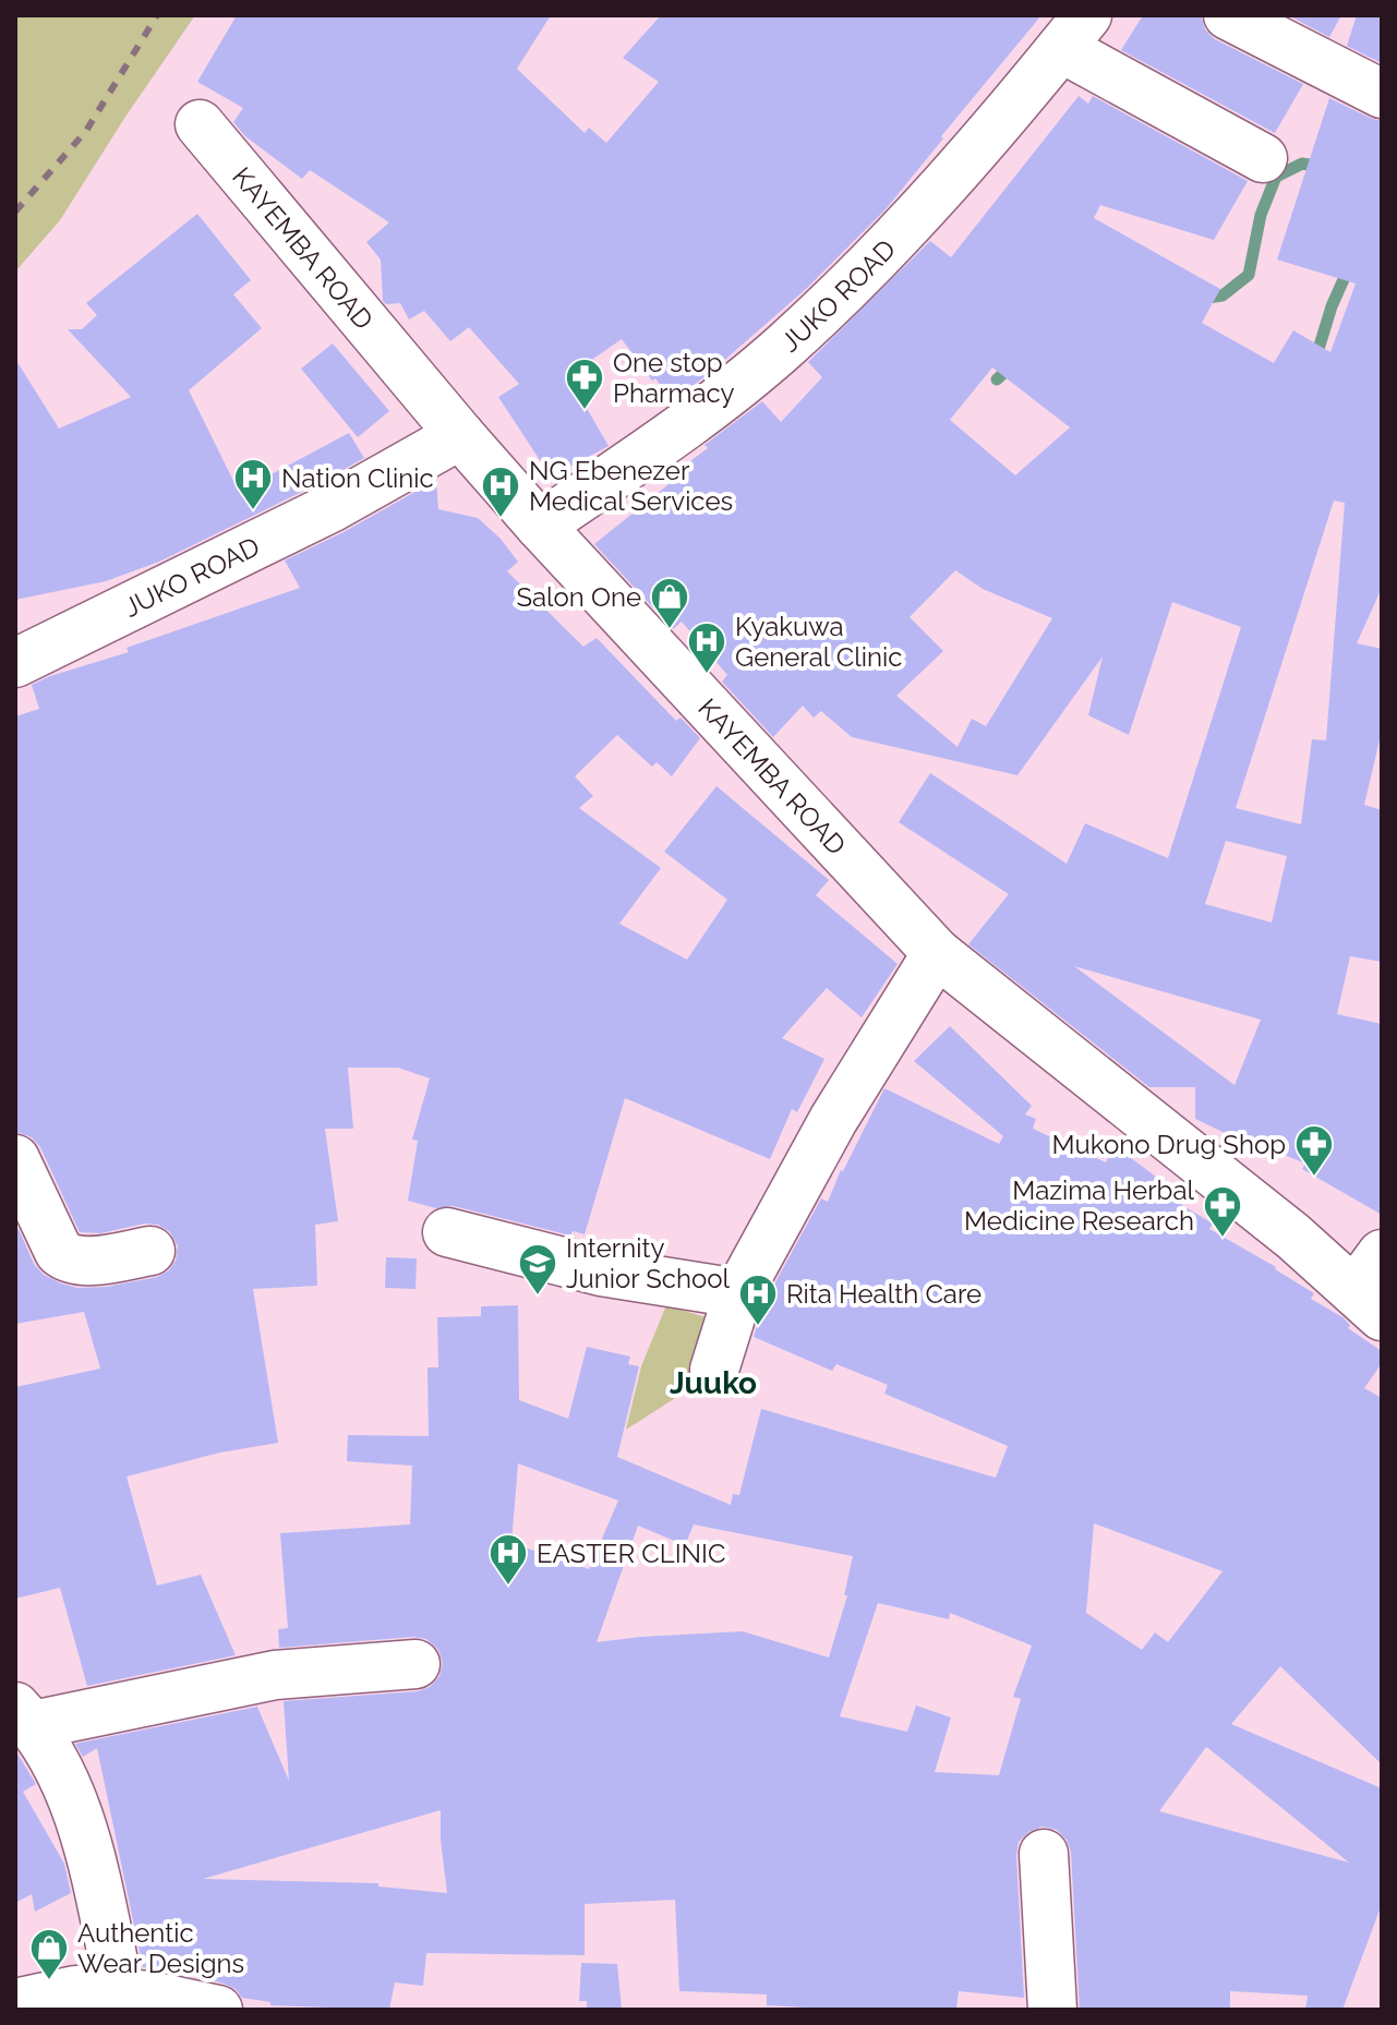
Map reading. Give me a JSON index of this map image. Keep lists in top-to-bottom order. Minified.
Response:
{"streets":{"street":["KAYEMBA ROAD","JUKO ROAD"]},"crossings":[["KAYEMBA ROAD","JUKO ROAD"]],"districts":["Juuko"],"places":{"pharmacy":["One stop Pharmacy","Mukono Drug Shop","Mazima Herbal Medicine Research"],"hospital":["Nation Clinic","NG Ebenezer Medical Services","Kyakuwa General Clinic","Rita Health Care","EASTER CLINIC"],"shop":["Salon One","Authentic Wear Designs"],"school or university":["Internity Junior School"]}}
